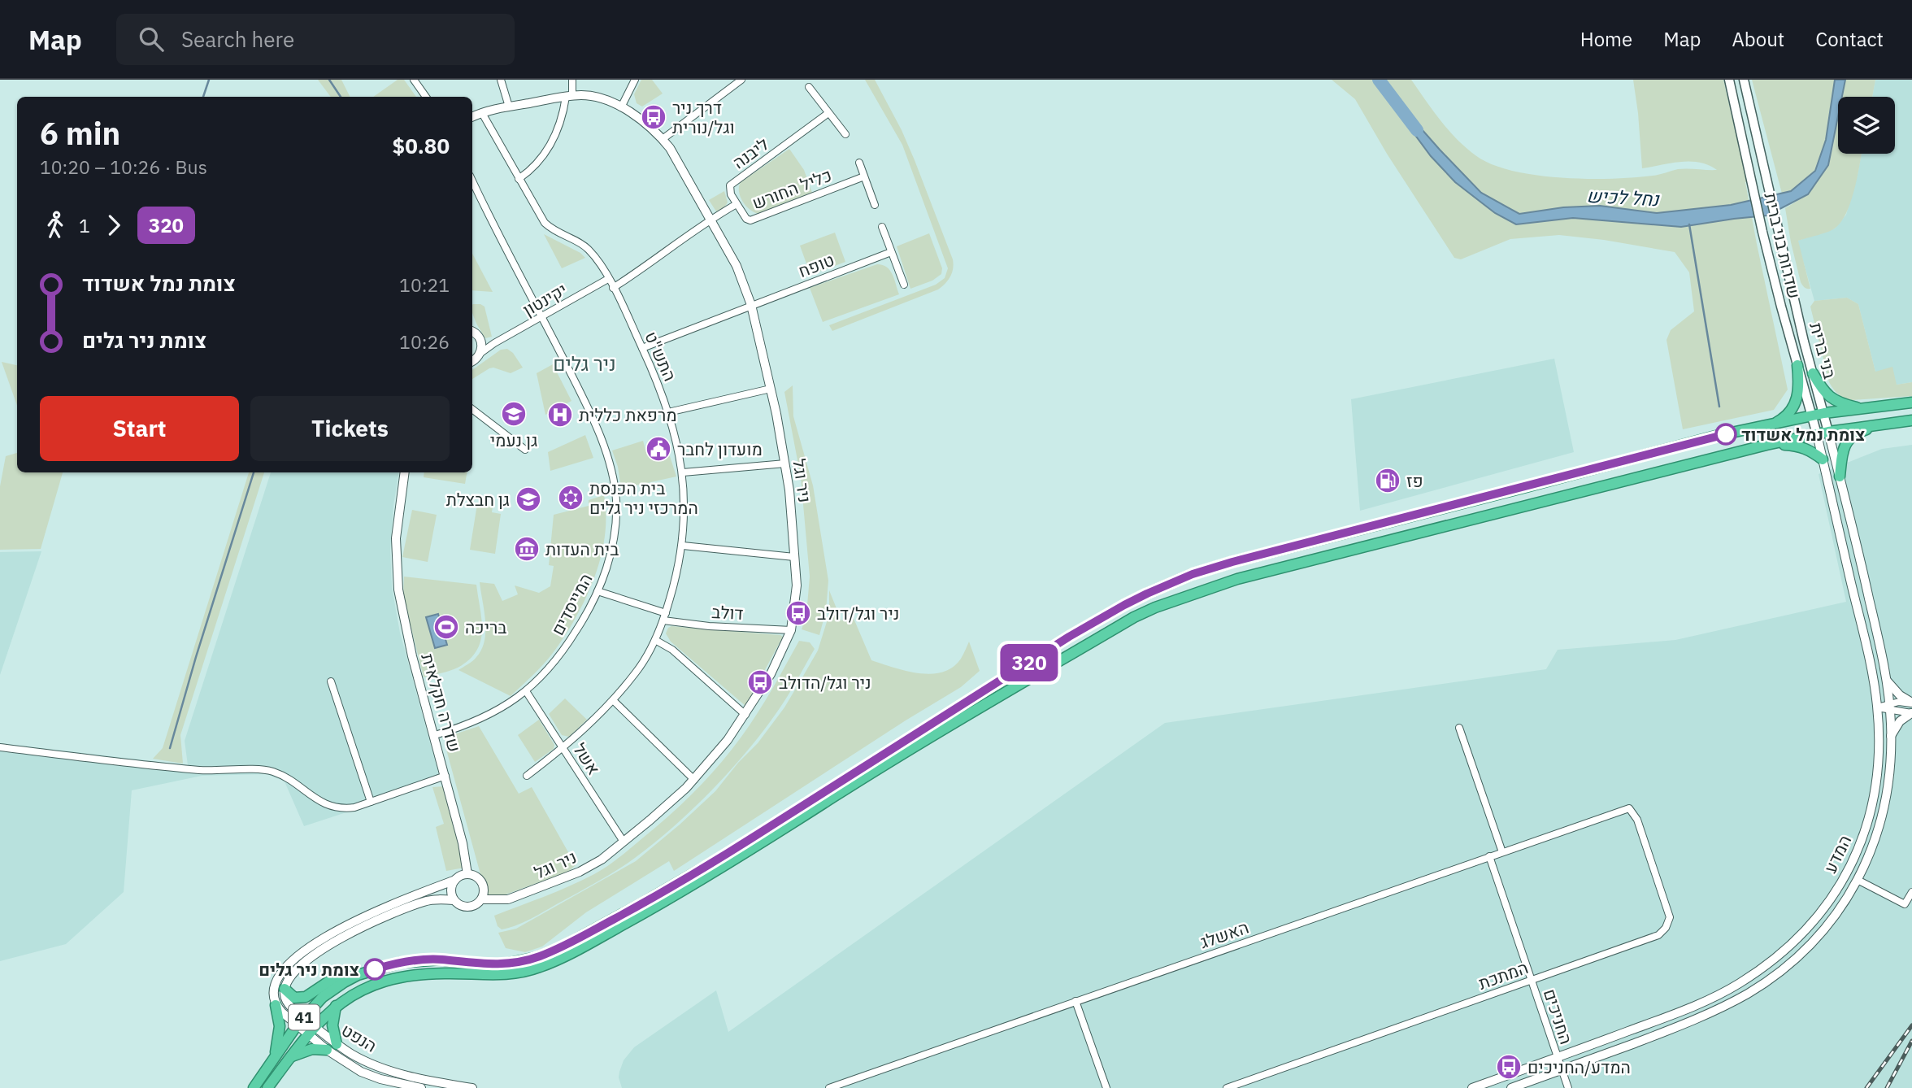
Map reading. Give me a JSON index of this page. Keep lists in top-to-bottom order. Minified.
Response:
{"streets":{"highway":["41"],"main road":["שדרות בני ברית","בני ברית","המדע"],"street":["ליבנה","כליל החורש","טופח","יקינטון","התש\"ט","ניר וגל","המייסדים","דולב","שדרה חקלאית","אשל","האשלג","המתכת","החניכים","הנפט"]},"crossings":[["ליבנה","כליל החורש"],["שדרות בני ברית","בני ברית"],["טופח","התש\"ט"],["טופח","ניר וגל"],["יקינטון","התש\"ט"],["יקינטון","המייסדים"],["בני ברית","המדע"],["בני ברית","41"],["התש\"ט","ניר וגל"],["התש\"ט","דולב"],["התש\"ט","אשל"],["ניר וגל","דולב"],["ניר וגל","שדרה חקלאית"],["ניר וגל","אשל"],["המייסדים","דולב"],["המייסדים","שדרה חקלאית"],["המייסדים","אשל"],["המדע","החניכים"],["המדע","41"],["האשלג","המתכת"],["האשלג","החניכים"],["המתכת","החניכים"],["41","הנפט"]],"districts":["ניר גלים"],"water":["נחל לכיש"],"places":{"bus stop":["דרך ניר וגל/נורית","ניר וגל/דולב","ניר וגל/הדולב","המדע/החניכים"],"school or university":["גן נעמי","גן חבצלת"],"hospital":["מרפאת כללית"],"other":["צומת נמל אשדוד","צומת ניר גלים"],"public building":["מועדון לחבר"],"fuel station":["פז"],"synagogue":["בית הכנסת המרכזי ניר גלים"],"museum":["בית העדות"],"sports":["בריכה"]},"lines":["bus line 320"],"page":{"header":"Map","search":"Search here","nav":["Home","Map","About","Contact"],"on_map":"320","heading":["6 min","10:20 – 10:26 · Bus","$0.80"],"legs":["1","320"],"list":[{"name":"צומת נמל אשדוד","value":"10:21"},{"name":"צומת ניר גלים","value":"10:26"}],"buttons":["Start","Tickets"]}}
